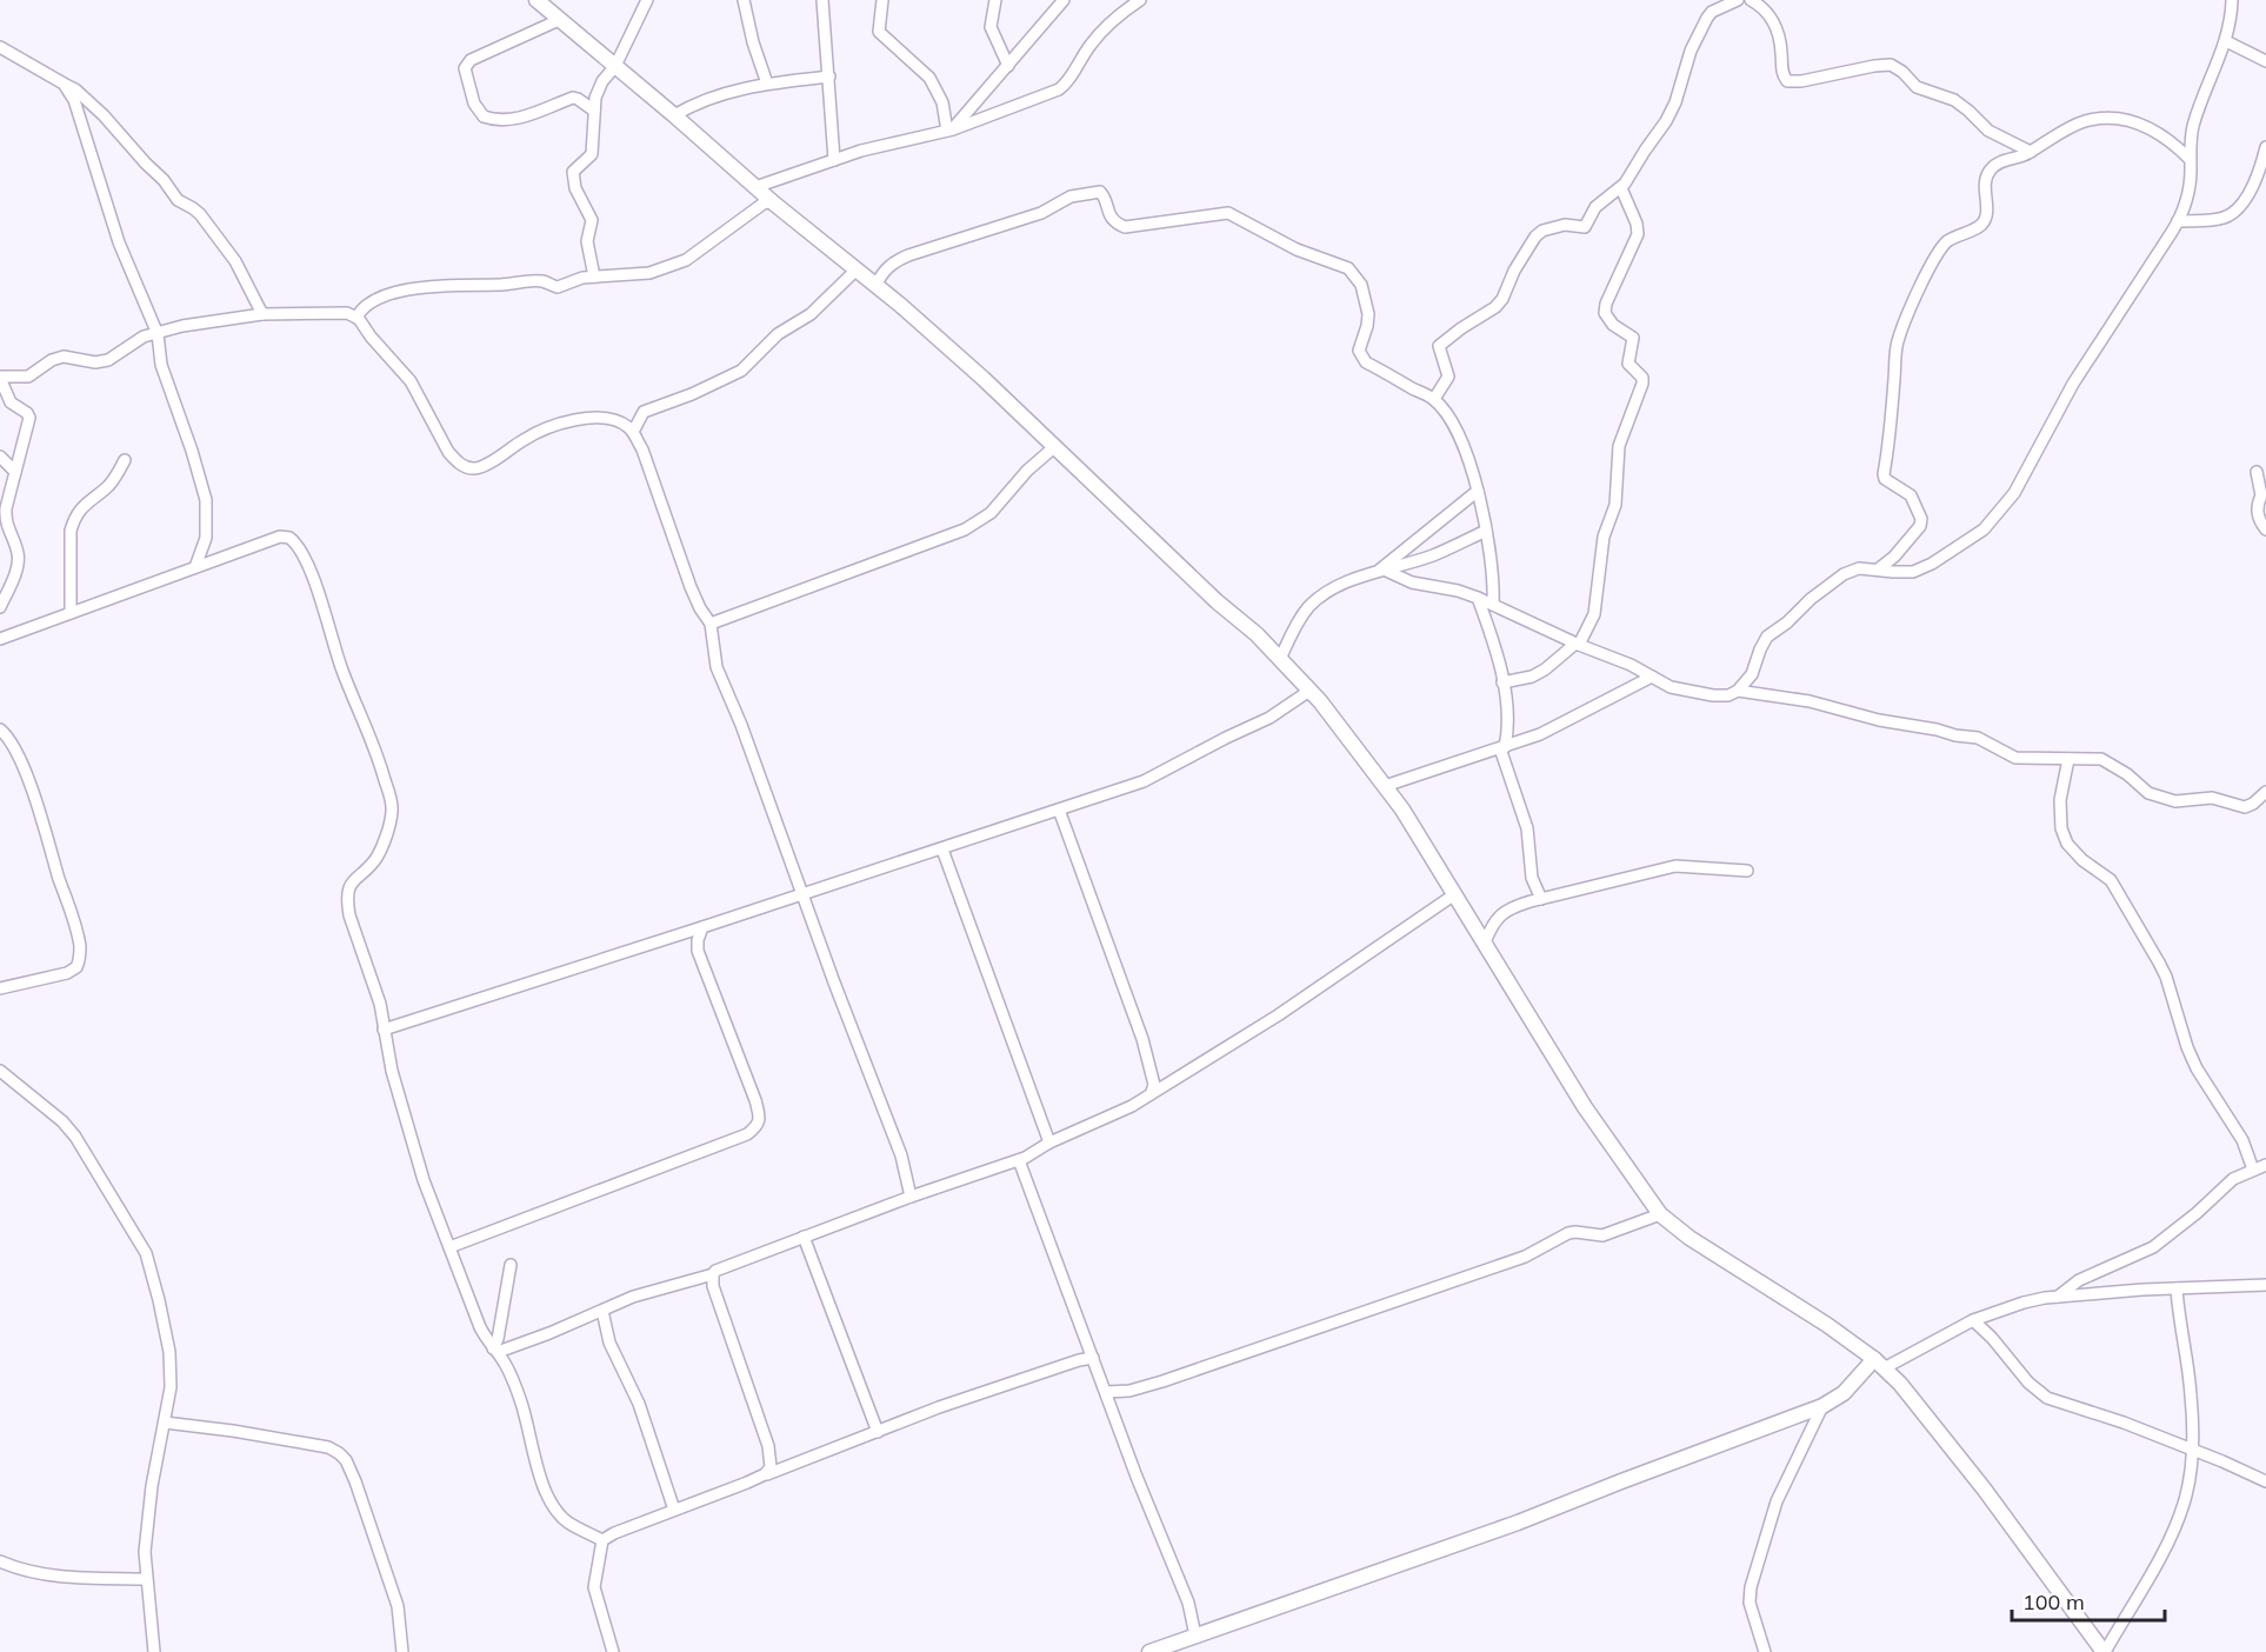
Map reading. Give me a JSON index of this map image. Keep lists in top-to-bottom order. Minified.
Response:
{"scale_bar":"100 m"}
